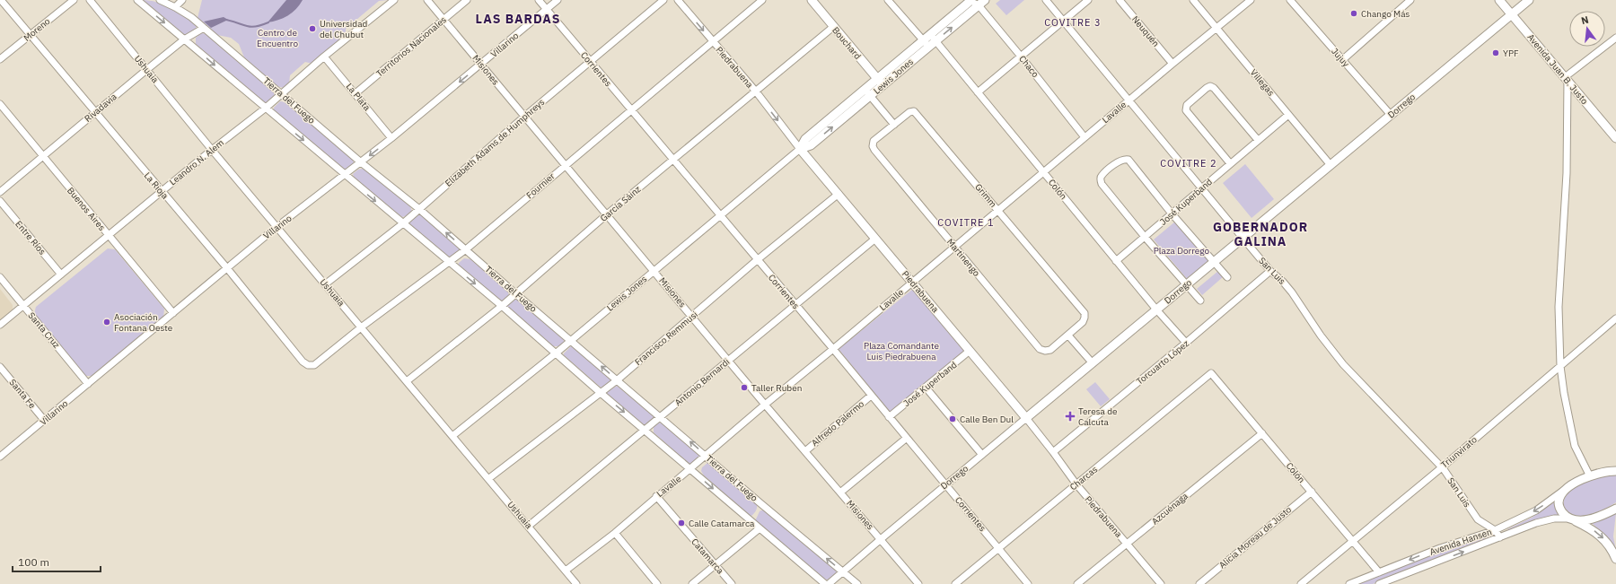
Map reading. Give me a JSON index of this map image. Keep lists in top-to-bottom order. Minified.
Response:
{"streets":{"main road":["Bouchard","Piedrabuena","Avenida Juan B. Justo","Lewis Jones","Dorrego"],"street":["Moreno","Neuquén","Villarino","Territorios Nacionales","Jujuy","Chaco","Ushuaia","Corrientes","Misiones","Villegas","La Plata","Tierra del Fuego","Rivadavia","Lavalle","Elizabeth Adams de Humphreys","Leandro N. Alem","La Rioja","Fournier","Colón","Grimm","José Kuperband","García Sáinz","Buenos Aires","Entre Ríos","Martinengo","San Luis","Santa Cruz","Francisco Remmusi","Torcuarto López","Antonio Bernardi","Santa Fe","Alfredo Palermo","Triunvirato","Charcas","Azcuénaga","Alicia Moreau de Justo","Avenida Hansen","Catamarca"]},"crossings":[["Moreno","La Rioja"],["Neuquén","Lavalle"],["Bouchard","Lewis Jones"],["Bouchard","García Sáinz"],["Villarino","Ushuaia"],["Villarino","Corrientes"],["Villarino","Misiones"],["Villarino","La Plata"],["Villarino","Tierra del Fuego"],["Villarino","La Rioja"],["Villarino","Buenos Aires"],["Villarino","Santa Cruz"],["Villarino","Santa Fe"],["Territorios Nacionales","Misiones"],["Territorios Nacionales","La Plata"],["Jujuy","Dorrego"],["Chaco","Lewis Jones"],["Chaco","Lavalle"],["Piedrabuena","Lewis Jones"],["Piedrabuena","Dorrego"],["Piedrabuena","Lavalle"],["Piedrabuena","Fournier"],["Piedrabuena","José Kuperband"],["Piedrabuena","García Sáinz"],["Piedrabuena","Francisco Remmusi"],["Piedrabuena","Torcuarto López"],["Piedrabuena","Antonio Bernardi"],["Piedrabuena","Charcas"],["Piedrabuena","Azcuénaga"],["Ushuaia","Lewis Jones"],["Ushuaia","Rivadavia"],["Ushuaia","Lavalle"],["Ushuaia","Elizabeth Adams de Humphreys"],["Ushuaia","Leandro N. Alem"],["Ushuaia","Fournier"],["Ushuaia","García Sáinz"],["Ushuaia","Francisco Remmusi"],["Ushuaia","Antonio Bernardi"],["Corrientes","Lewis Jones"],["Corrientes","Dorrego"],["Corrientes","Lavalle"],["Corrientes","Elizabeth Adams de Humphreys"],["Corrientes","Fournier"],["Corrientes","José Kuperband"],["Corrientes","García Sáinz"],["Corrientes","Francisco Remmusi"],["Corrientes","Antonio Bernardi"],["Corrientes","Alfredo Palermo"],["Corrientes","Charcas"],["Avenida Juan B. Justo","Dorrego"],["Misiones","Lewis Jones"],["Misiones","Dorrego"],["Misiones","Lavalle"],["Misiones","Elizabeth Adams de Humphreys"],["Misiones","Fournier"],["Misiones","García Sáinz"],["Misiones","Francisco Remmusi"],["Misiones","Antonio Bernardi"],["Misiones","Alfredo Palermo"],["Lewis Jones","Tierra del Fuego"],["Lewis Jones","Colón"],["Villegas","Dorrego"],["Villegas","Lavalle"],["Villegas","José Kuperband"],["La Plata","Leandro N. Alem"],["Tierra del Fuego","Dorrego"],["Tierra del Fuego","Rivadavia"],["Tierra del Fuego","Lavalle"],["Tierra del Fuego","Elizabeth Adams de Humphreys"],["Tierra del Fuego","Leandro N. Alem"],["Tierra del Fuego","Fournier"],["Tierra del Fuego","García Sáinz"],["Tierra del Fuego","Francisco Remmusi"],["Tierra del Fuego","Antonio Bernardi"],["Dorrego","Colón"],["Dorrego","San Luis"],["Rivadavia","La Rioja"],["Rivadavia","Buenos Aires"],["Lavalle","Colón"],["Lavalle","Grimm"],["Lavalle","Martinengo"],["Lavalle","San Luis"],["Lavalle","Catamarca"],["Leandro N. Alem","La Rioja"],["Leandro N. Alem","Buenos Aires"],["Leandro N. Alem","Entre Ríos"],["Leandro N. Alem","Santa Cruz"],["La Rioja","Fournier"],["Colón","José Kuperband"],["Colón","Torcuarto López"],["Colón","Triunvirato"],["Colón","Charcas"],["Colón","Azcuénaga"],["Colón","Alicia Moreau de Justo"],["Colón","Avenida Hansen"],["Grimm","Martinengo"],["José Kuperband","San Luis"],["San Luis","Torcuarto López"],["San Luis","Triunvirato"],["San Luis","Avenida Hansen"]],"districts":["LAS BARDAS","COVITRE 3","COVITRE 2","COVITRE 1","GOBERNADOR GALINA"],"parks":["Centro de Encuentro","Plaza Dorrego","Plaza Comandante Luis Piedrabuena"],"places":{"other":["Chango Más","Universidad del Chubut","YPF","Asociación Fontana Oeste","Taller Ruben","Calle Ben Dul","Calle Catamarca"],"health":["Teresa de Calcuta"]},"scale_bar":"100 m","north":"top"}
